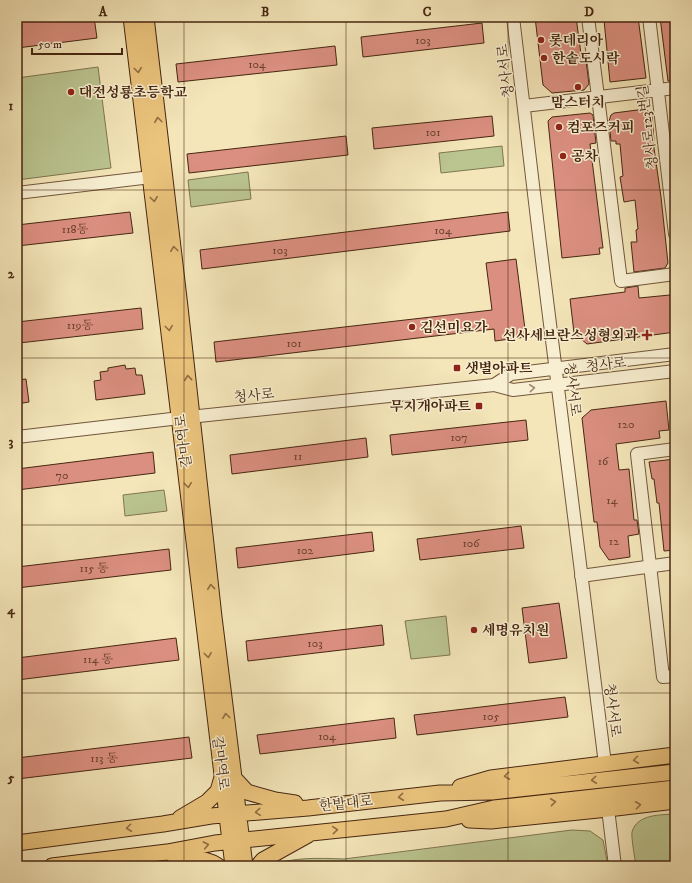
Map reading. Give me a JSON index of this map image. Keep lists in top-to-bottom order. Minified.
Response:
{"streets":{"main road":["갈마역로","한밭대로"],"street":["청사서로","청사로123번길","청사로"]},"crossings":[["청사서로","청사로"],["청사로","갈마역로"],["갈마역로","한밭대로"]],"places":{"other":["롯데리아","한솥도시락","맘스터치","대전성룡초등학교","컴포즈커피","공차","김선미요가","세명유치원"],"health":["선사세브란스성형외과"],"transit":["샛별아파트","무지개아파트"]},"house_numbers":["103","104","101","118동","104","103","119동","101","120","107","11","16","70","14","12","106","102","115 동","103","114 동","105","104","113 동"],"scale_bar":"50 m","grid":{"columns":["A","B","C","D"],"rows":["1","2","3","4","5"]}}
